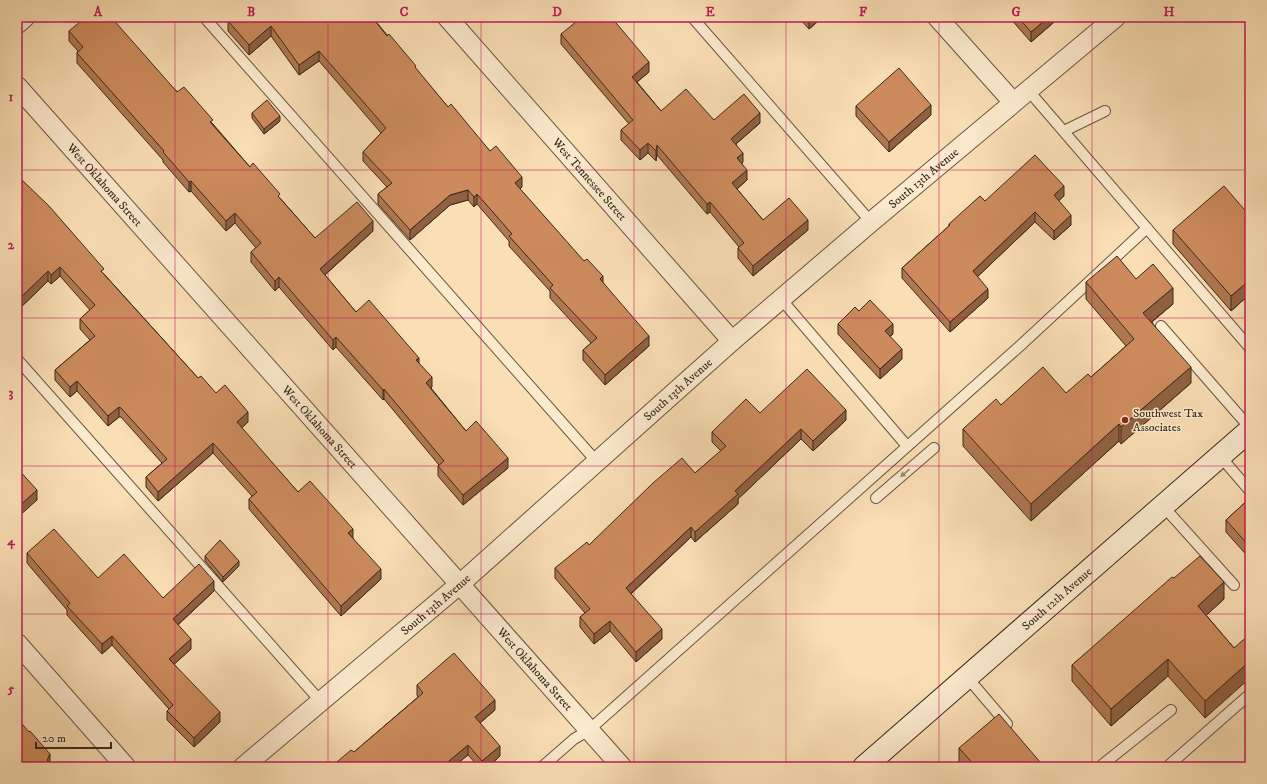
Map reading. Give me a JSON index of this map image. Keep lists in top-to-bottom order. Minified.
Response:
{"streets":{"main road":["South 12th Avenue"],"street":["South 13th Avenue","West Tennessee Street","West Oklahoma Street"]},"crossings":[["South 13th Avenue","West Tennessee Street"],["South 13th Avenue","West Oklahoma Street"]],"places":["Southwest Tax Associates"],"scale_bar":"20 m","grid":{"columns":["A","B","C","D","E","F","G","H"],"rows":["1","2","3","4","5"]}}
